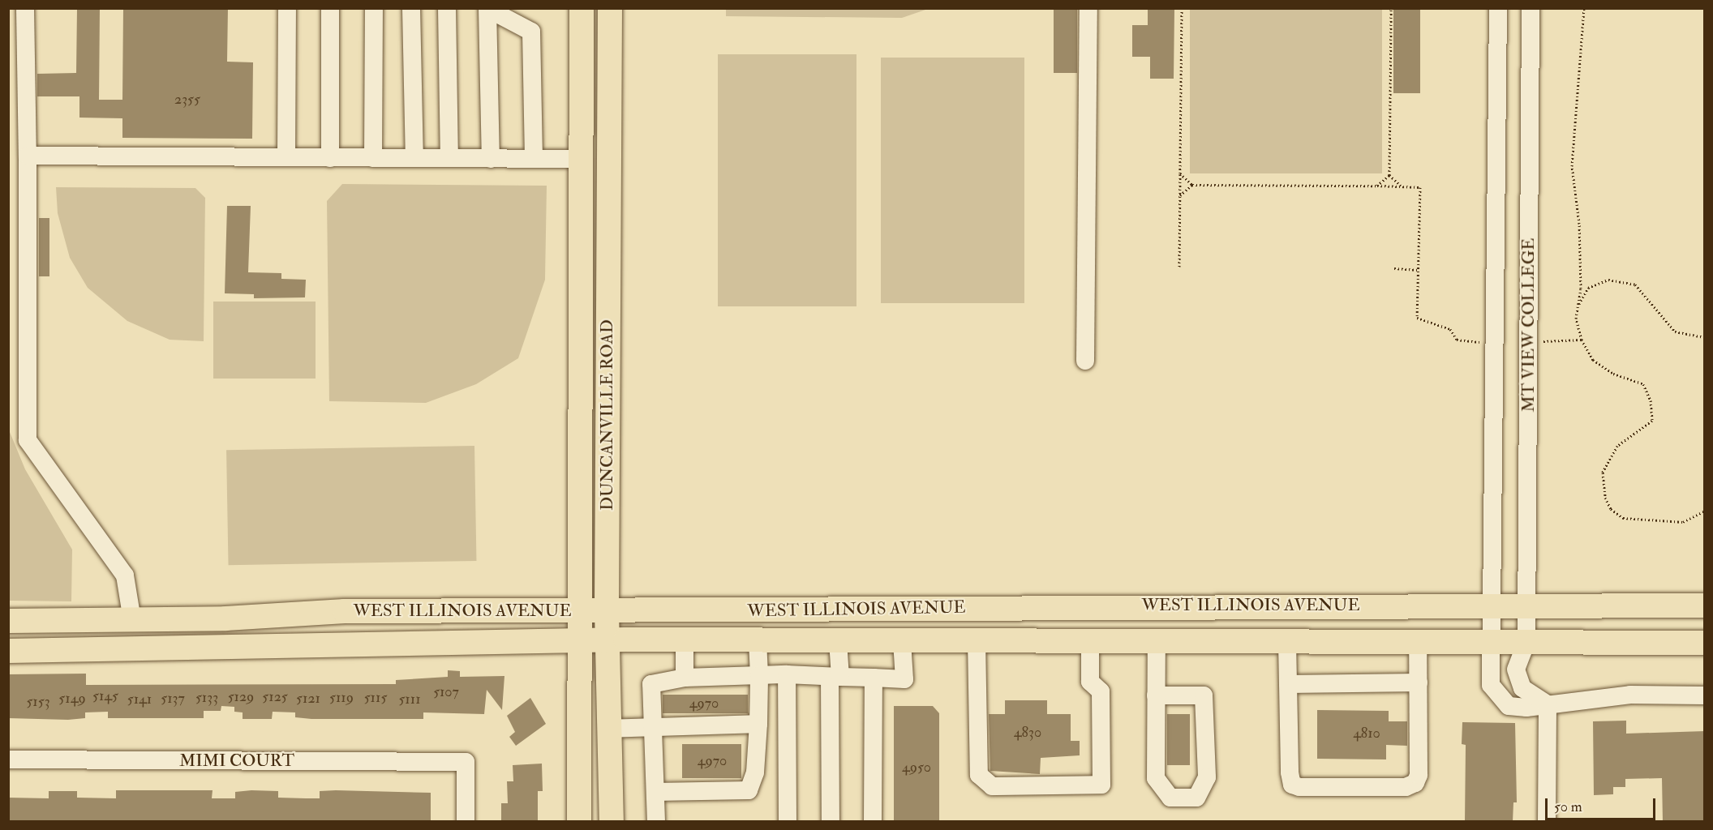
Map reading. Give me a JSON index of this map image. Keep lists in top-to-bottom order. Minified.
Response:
{"streets":{"main road":["DUNCANVILLE ROAD","WEST ILLINOIS AVENUE"],"street":["MT VIEW COLLEGE","MIMI COURT"]},"crossings":[["MT VIEW COLLEGE","WEST ILLINOIS AVENUE"],["DUNCANVILLE ROAD","WEST ILLINOIS AVENUE"]],"house_numbers":["2355","5107","5145","5129","5125","5133","5119","5115","5149","5137","5121","5141","5111","5153","4970","4830","4810","4970","4950"],"scale_bar":"50 m"}
